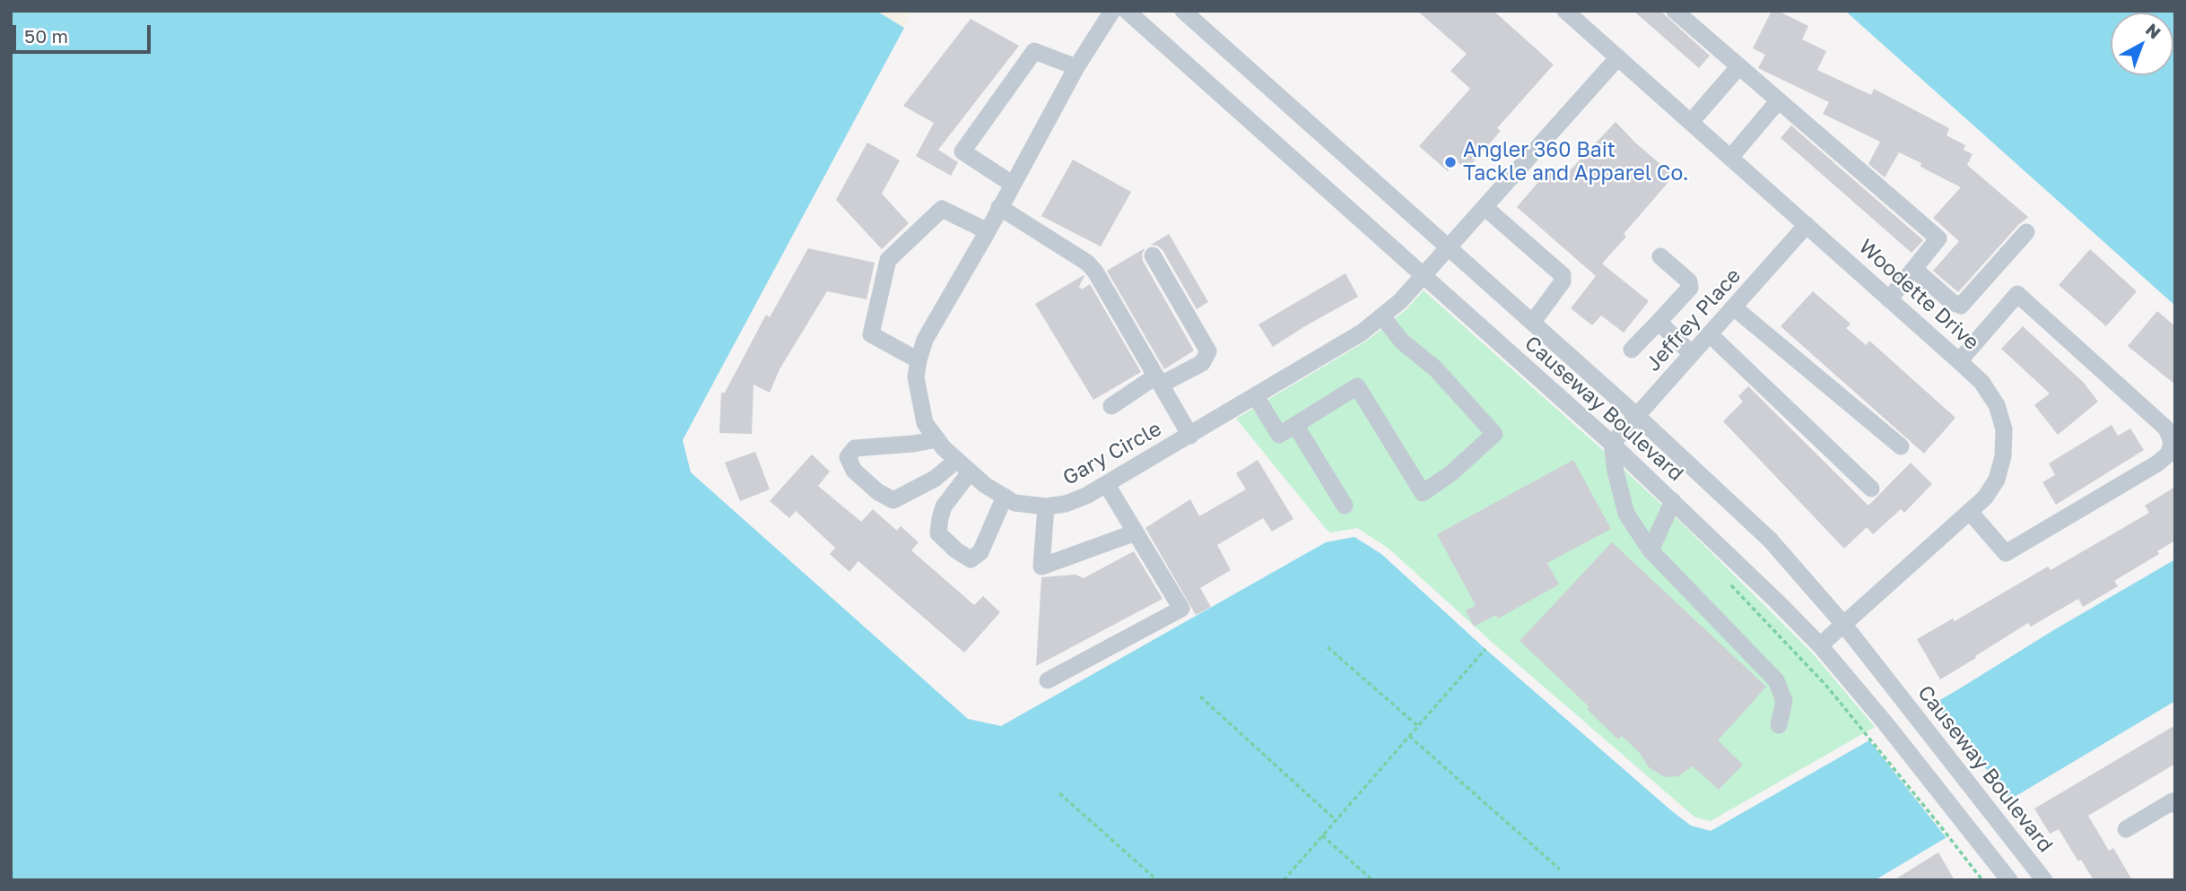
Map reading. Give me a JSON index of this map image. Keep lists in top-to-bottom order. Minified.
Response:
{"streets":{"street":["Woodette Drive","Jeffrey Place","Causeway Boulevard","Gary Circle"]},"crossings":[["Woodette Drive","Jeffrey Place"],["Woodette Drive","Causeway Boulevard"],["Woodette Drive","Gary Circle"],["Jeffrey Place","Causeway Boulevard"],["Causeway Boulevard","Gary Circle"]],"places":["Angler 360 Bait Tackle and Apparel Co."],"scale_bar":"50 m","north":"top right"}
